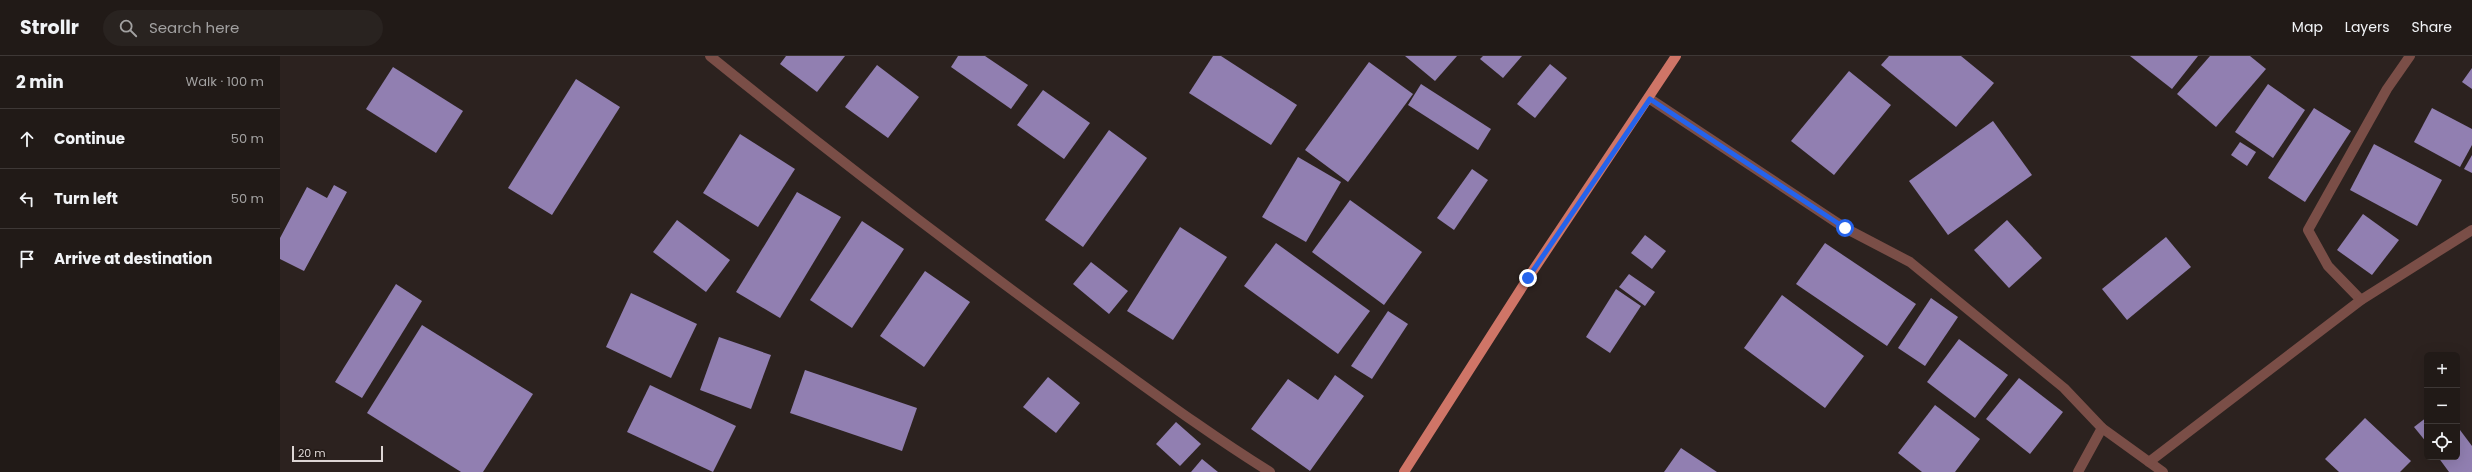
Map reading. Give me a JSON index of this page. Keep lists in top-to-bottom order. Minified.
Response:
{"scale_bar":"20 m","page":{"header":"Strollr","search":"Search here","nav":["Map","Layers","Share"],"heading":["2 min","Walk · 100 m"],"list":[["Continue","50 m"],["Turn left","50 m"],"Arrive at destination"],"map_buttons":["+","−"],"scale":"20 m"}}
